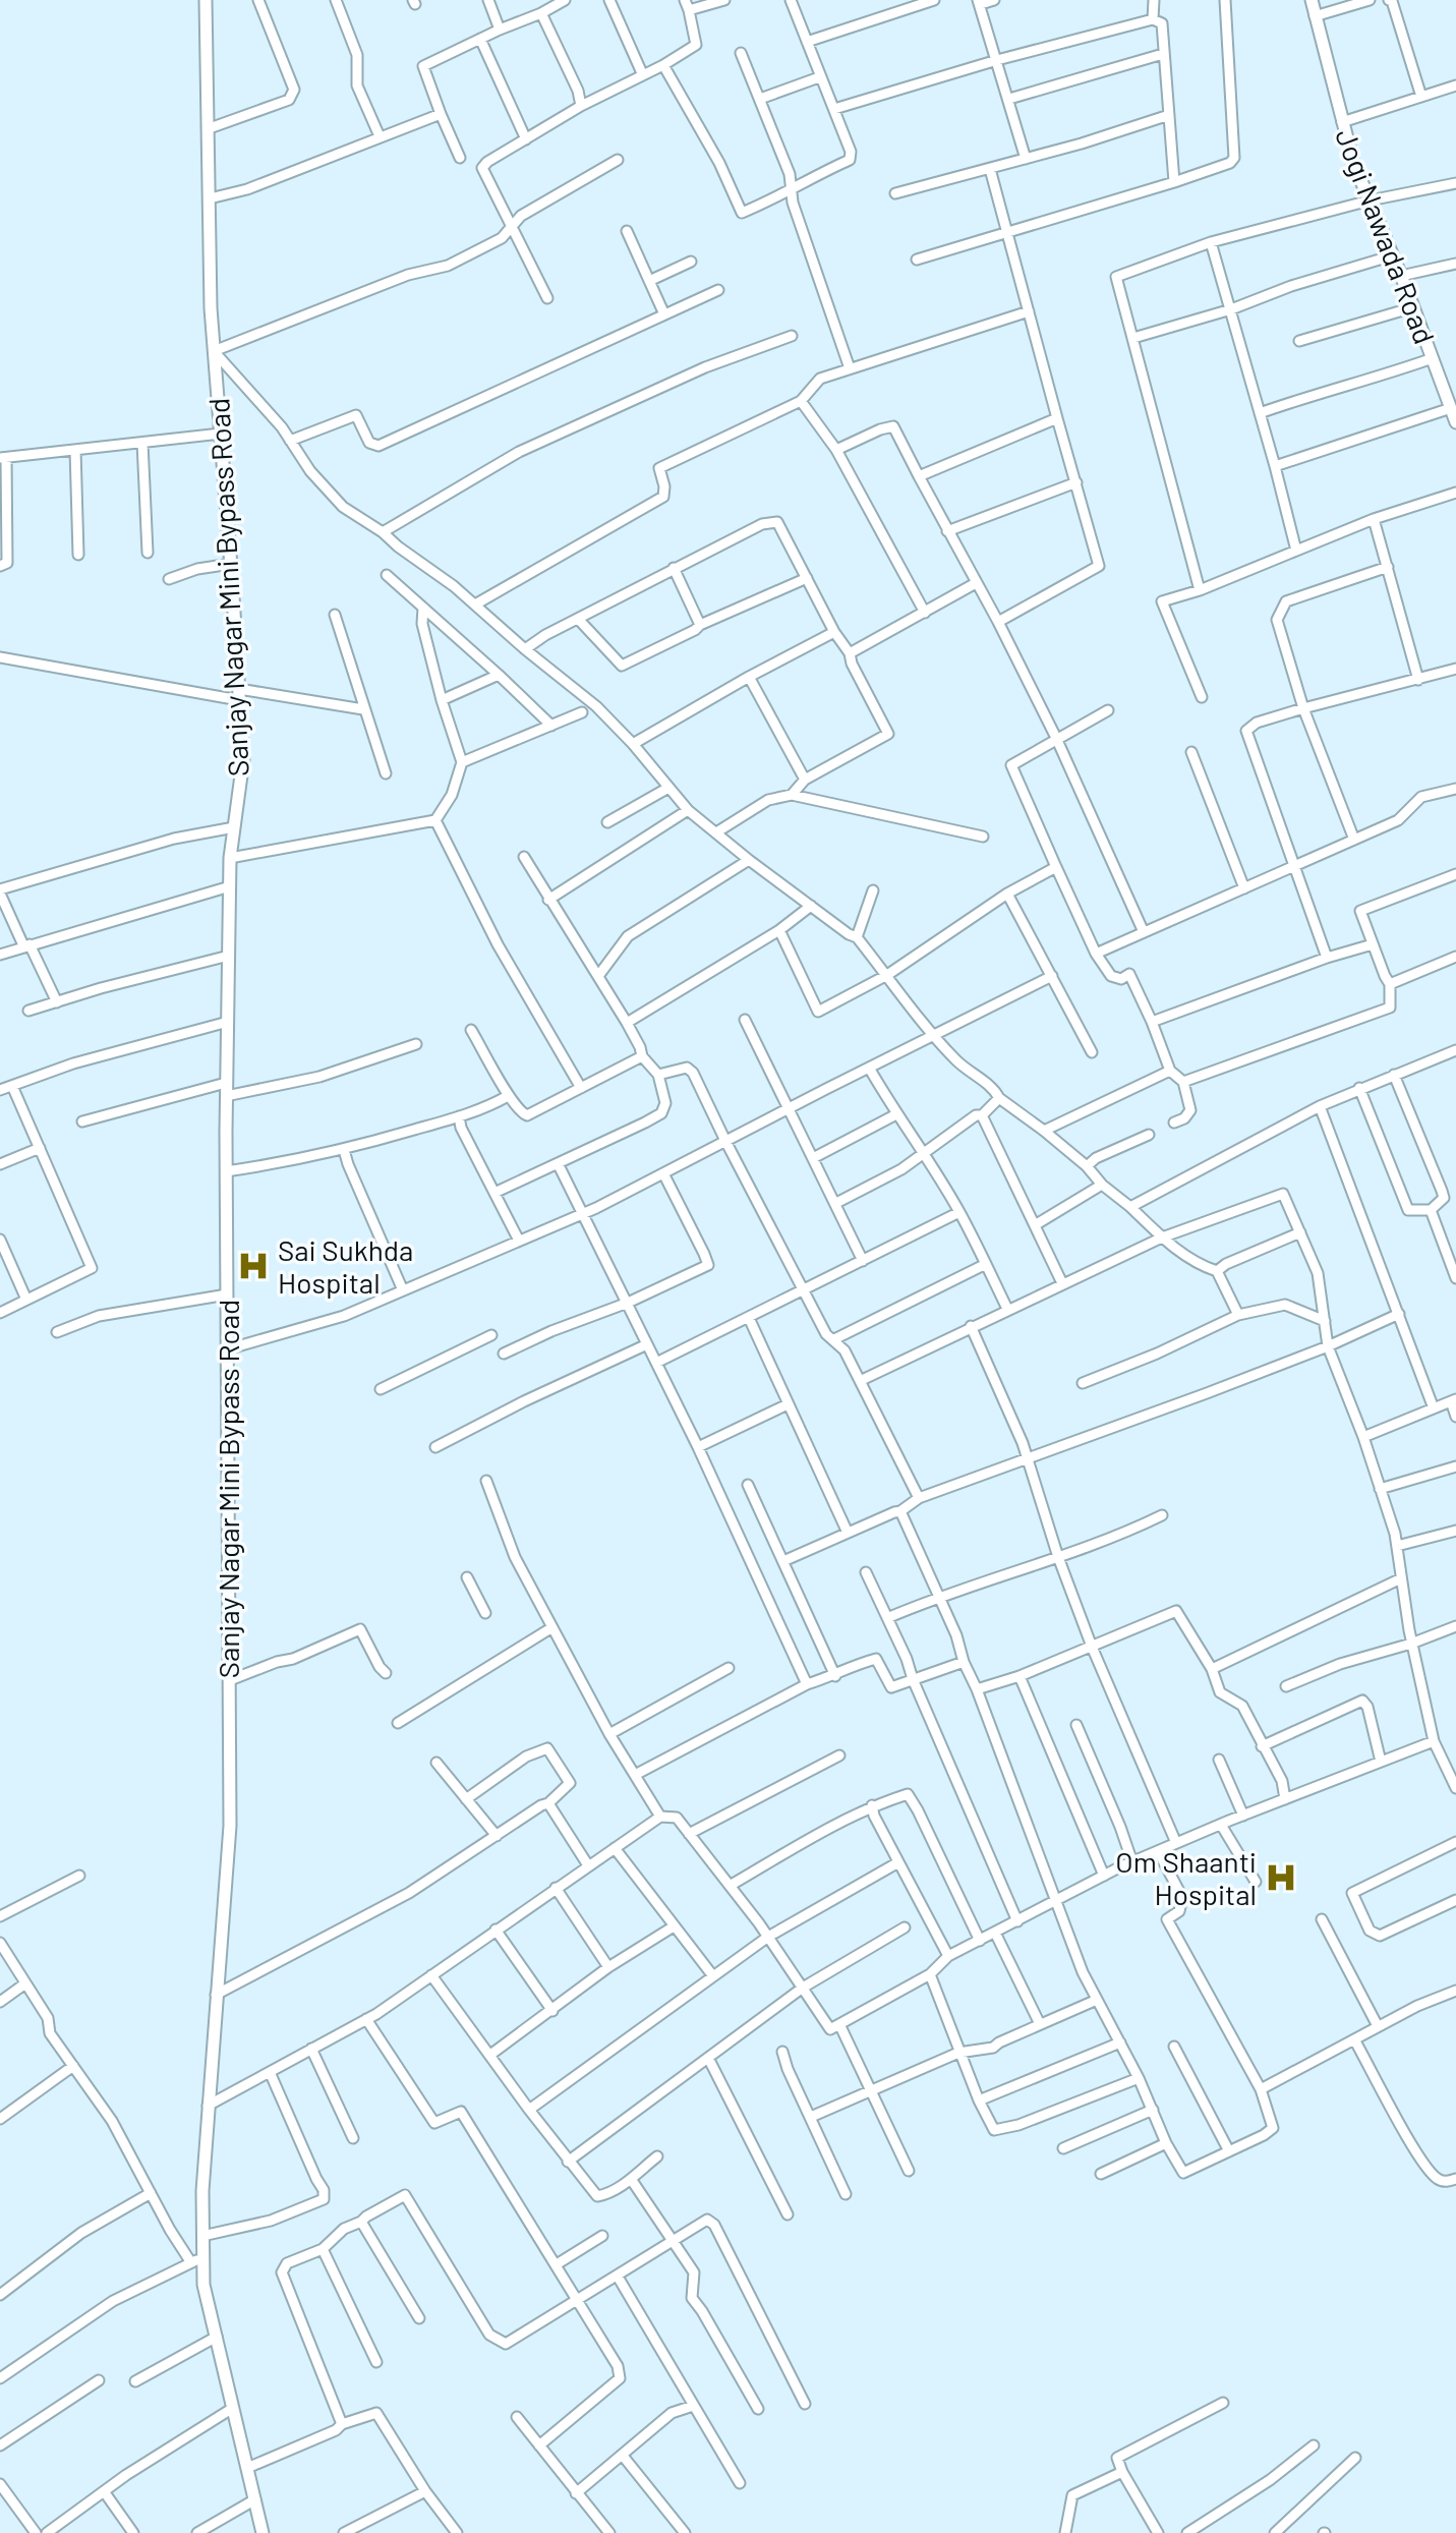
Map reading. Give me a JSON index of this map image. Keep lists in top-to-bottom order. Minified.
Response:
{"streets":{"street":["Jogi Nawada Road","Sanjay Nagar Mini Bypass Road"]},"places":{"hospital":["Sai Sukhda Hospital","Om Shaanti Hospital"]}}
